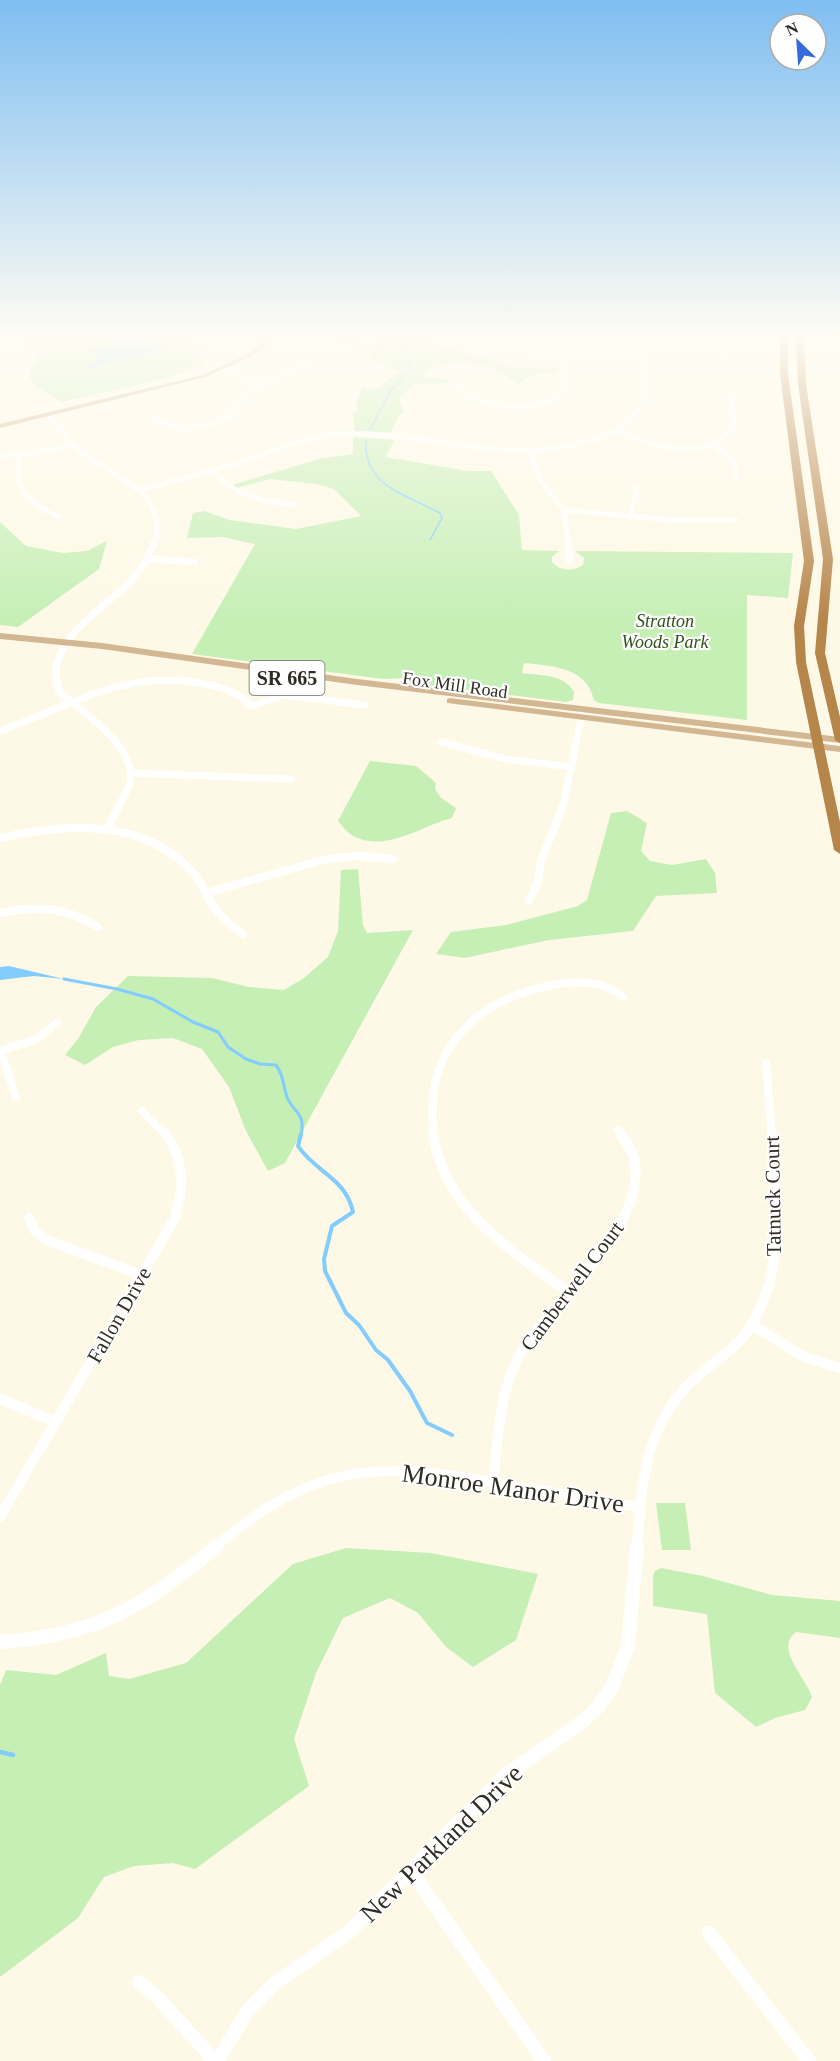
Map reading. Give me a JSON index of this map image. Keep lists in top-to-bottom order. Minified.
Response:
{"streets":{"main road":["SR 665","Fox Mill Road"],"street":["Tatnuck Court","Camberwell Court","Fallon Drive","Monroe Manor Drive","New Parkland Drive"]},"crossings":[["Tatnuck Court","New Parkland Drive"],["Camberwell Court","Monroe Manor Drive"],["Monroe Manor Drive","New Parkland Drive"]],"parks":["Stratton Woods Park"],"north":"top left"}
